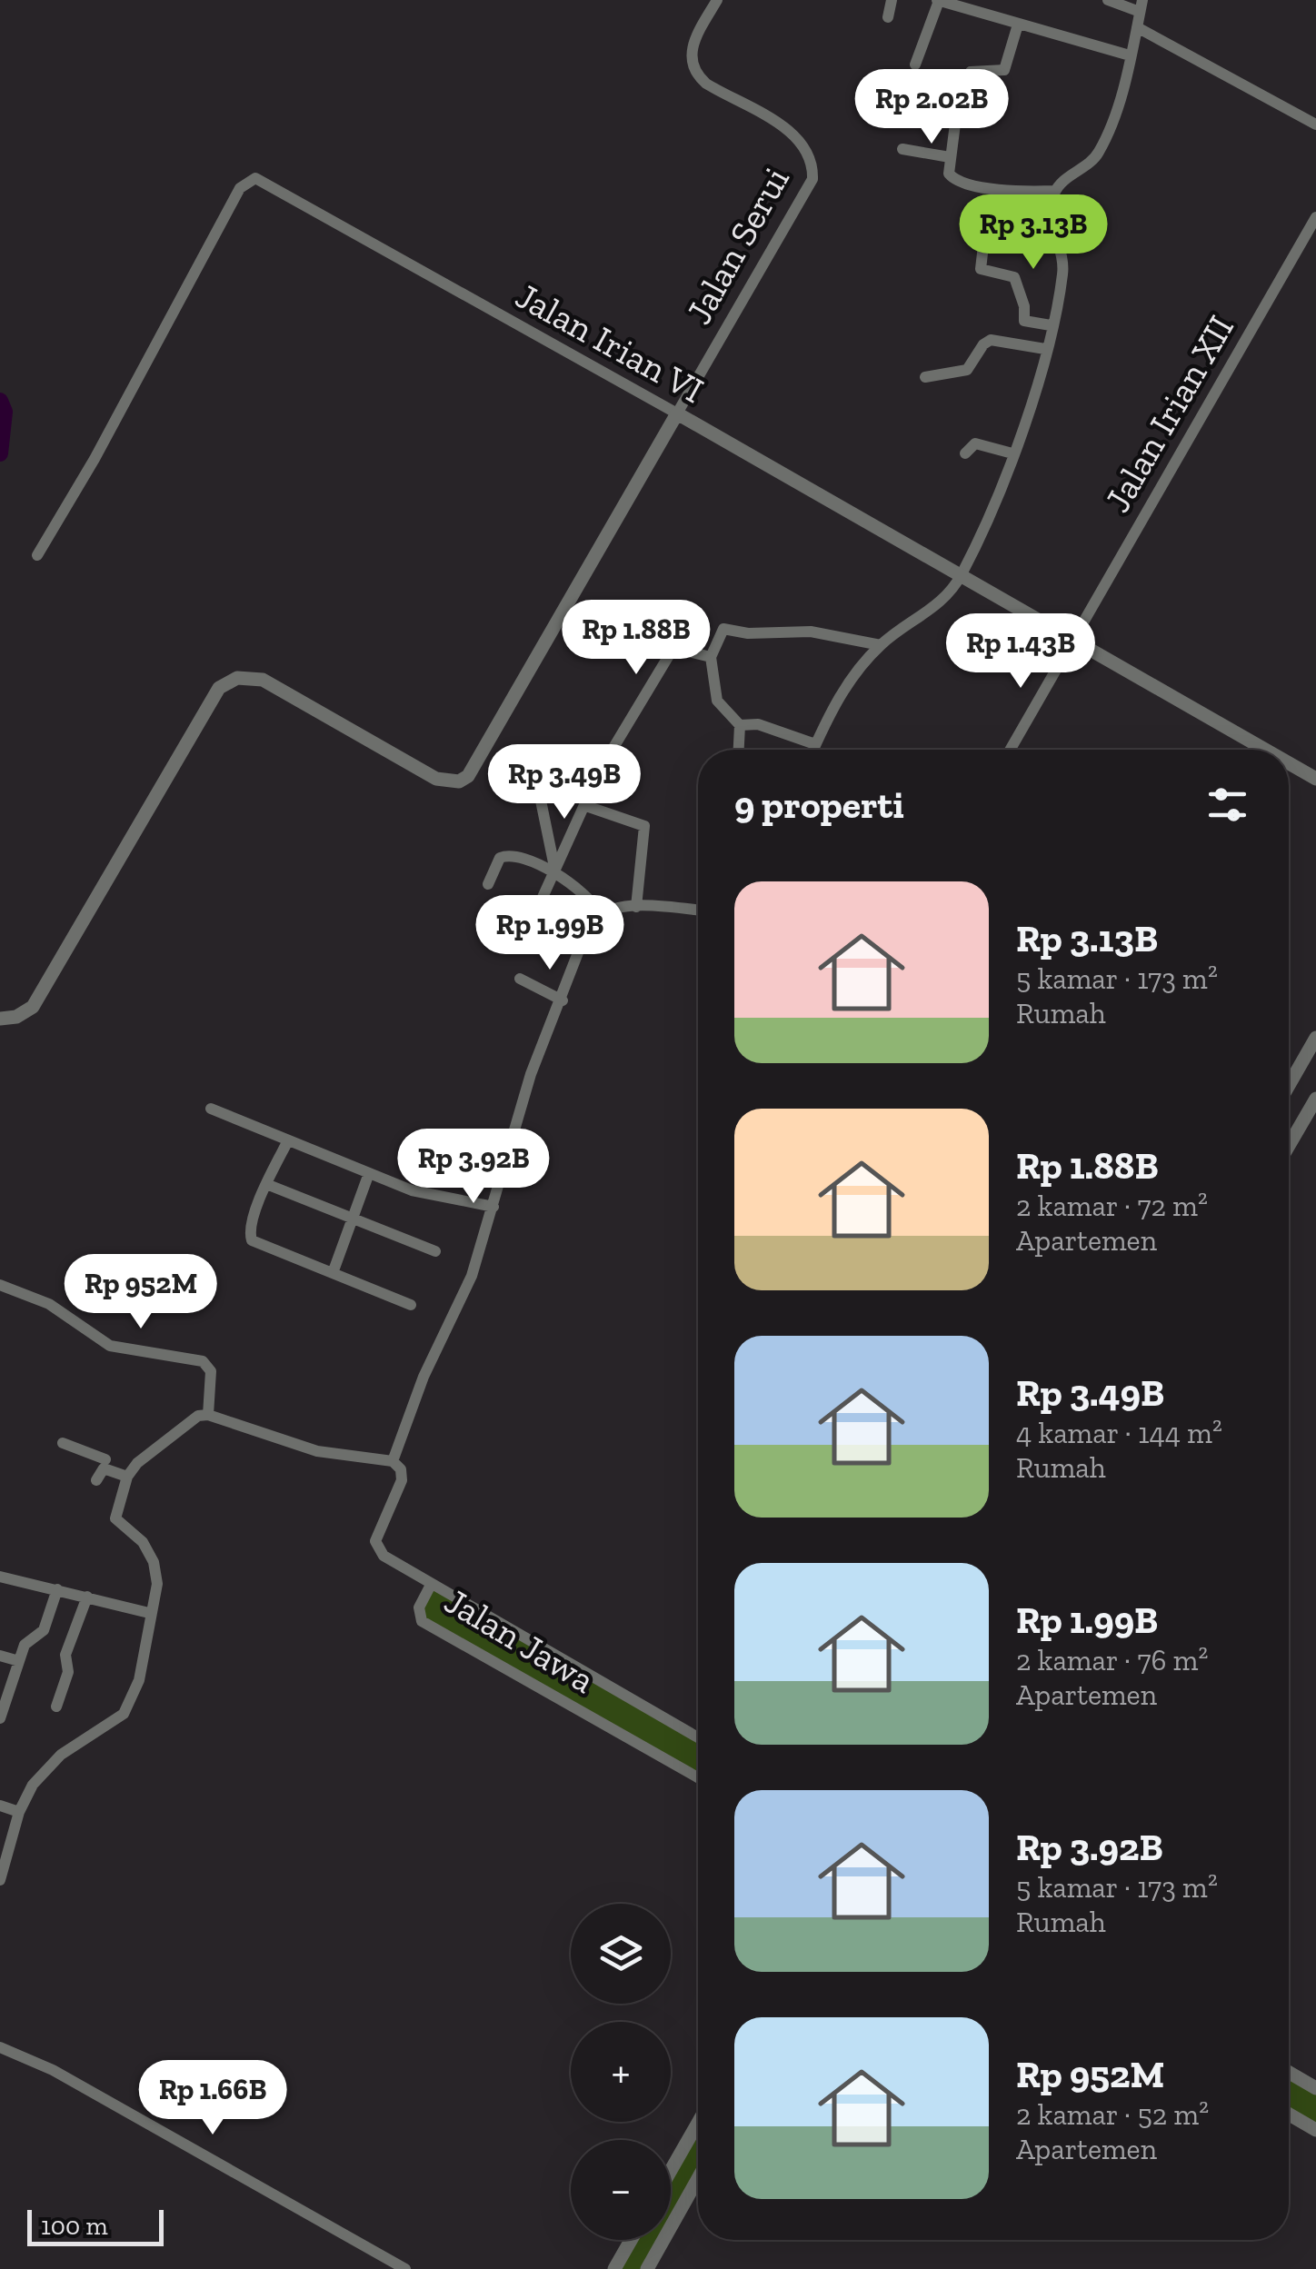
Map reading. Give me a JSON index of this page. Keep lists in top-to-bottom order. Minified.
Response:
{"streets":{"street":["Jalan Serui","Jalan Irian VI","Jalan Irian XII","Jalan Jawa"]},"crossings":[["Jalan Serui","Jalan Irian VI"],["Jalan Irian VI","Jalan Irian XII"]],"scale_bar":"100 m","page":{"price":["Rp 2.02B","Rp 3.13B","Rp 1.88B","Rp 1.43B","Rp 3.49B","Rp 1.99B","Rp 3.92B","Rp 952M","Rp 1.66B"],"heading":"9 properti","list":[{"name":"Rp 3.13B","note":"5 kamar · 173 m² · Rumah"},{"name":"Rp 1.88B","note":"2 kamar · 72 m² · Apartemen"},{"name":"Rp 3.49B","note":"4 kamar · 144 m² · Rumah"},{"name":"Rp 1.99B","note":"2 kamar · 76 m² · Apartemen"},{"name":"Rp 3.92B","note":"5 kamar · 173 m² · Rumah"},{"name":"Rp 952M","note":"2 kamar · 52 m² · Apartemen"}],"map_buttons":["+","−"],"scale":"100 m"}}
